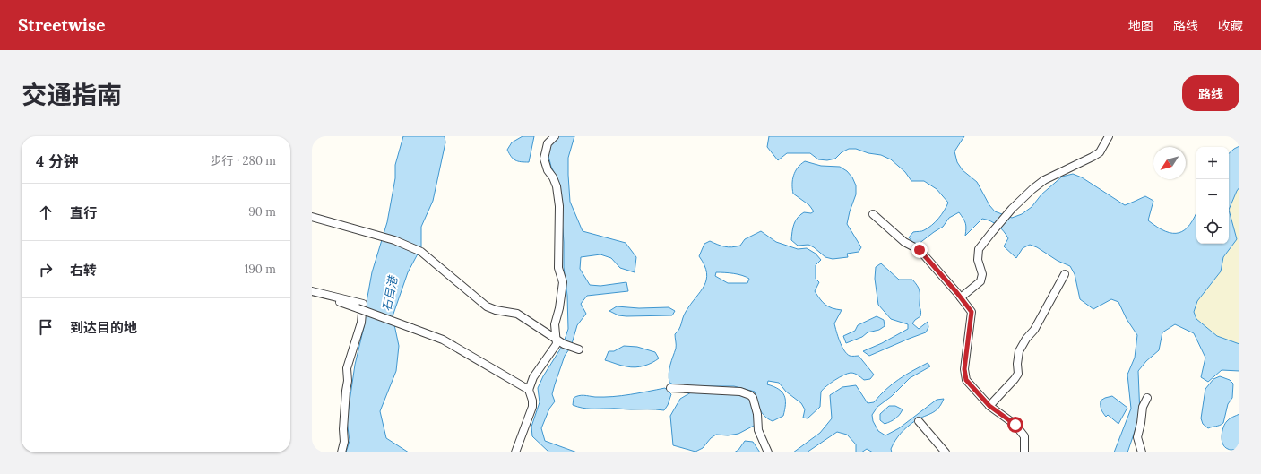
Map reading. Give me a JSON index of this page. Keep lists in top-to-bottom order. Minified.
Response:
{"water":["石目港"],"north":"bottom left","page":{"header":"Streetwise","nav":["地图","路线","收藏"],"title":"交通指南","buttons":"路线","heading":["4 分钟","步行 · 280 m"],"map_buttons":["+","−"],"list":[["直行","90 m"],["右转","190 m"],"到达目的地"]}}
